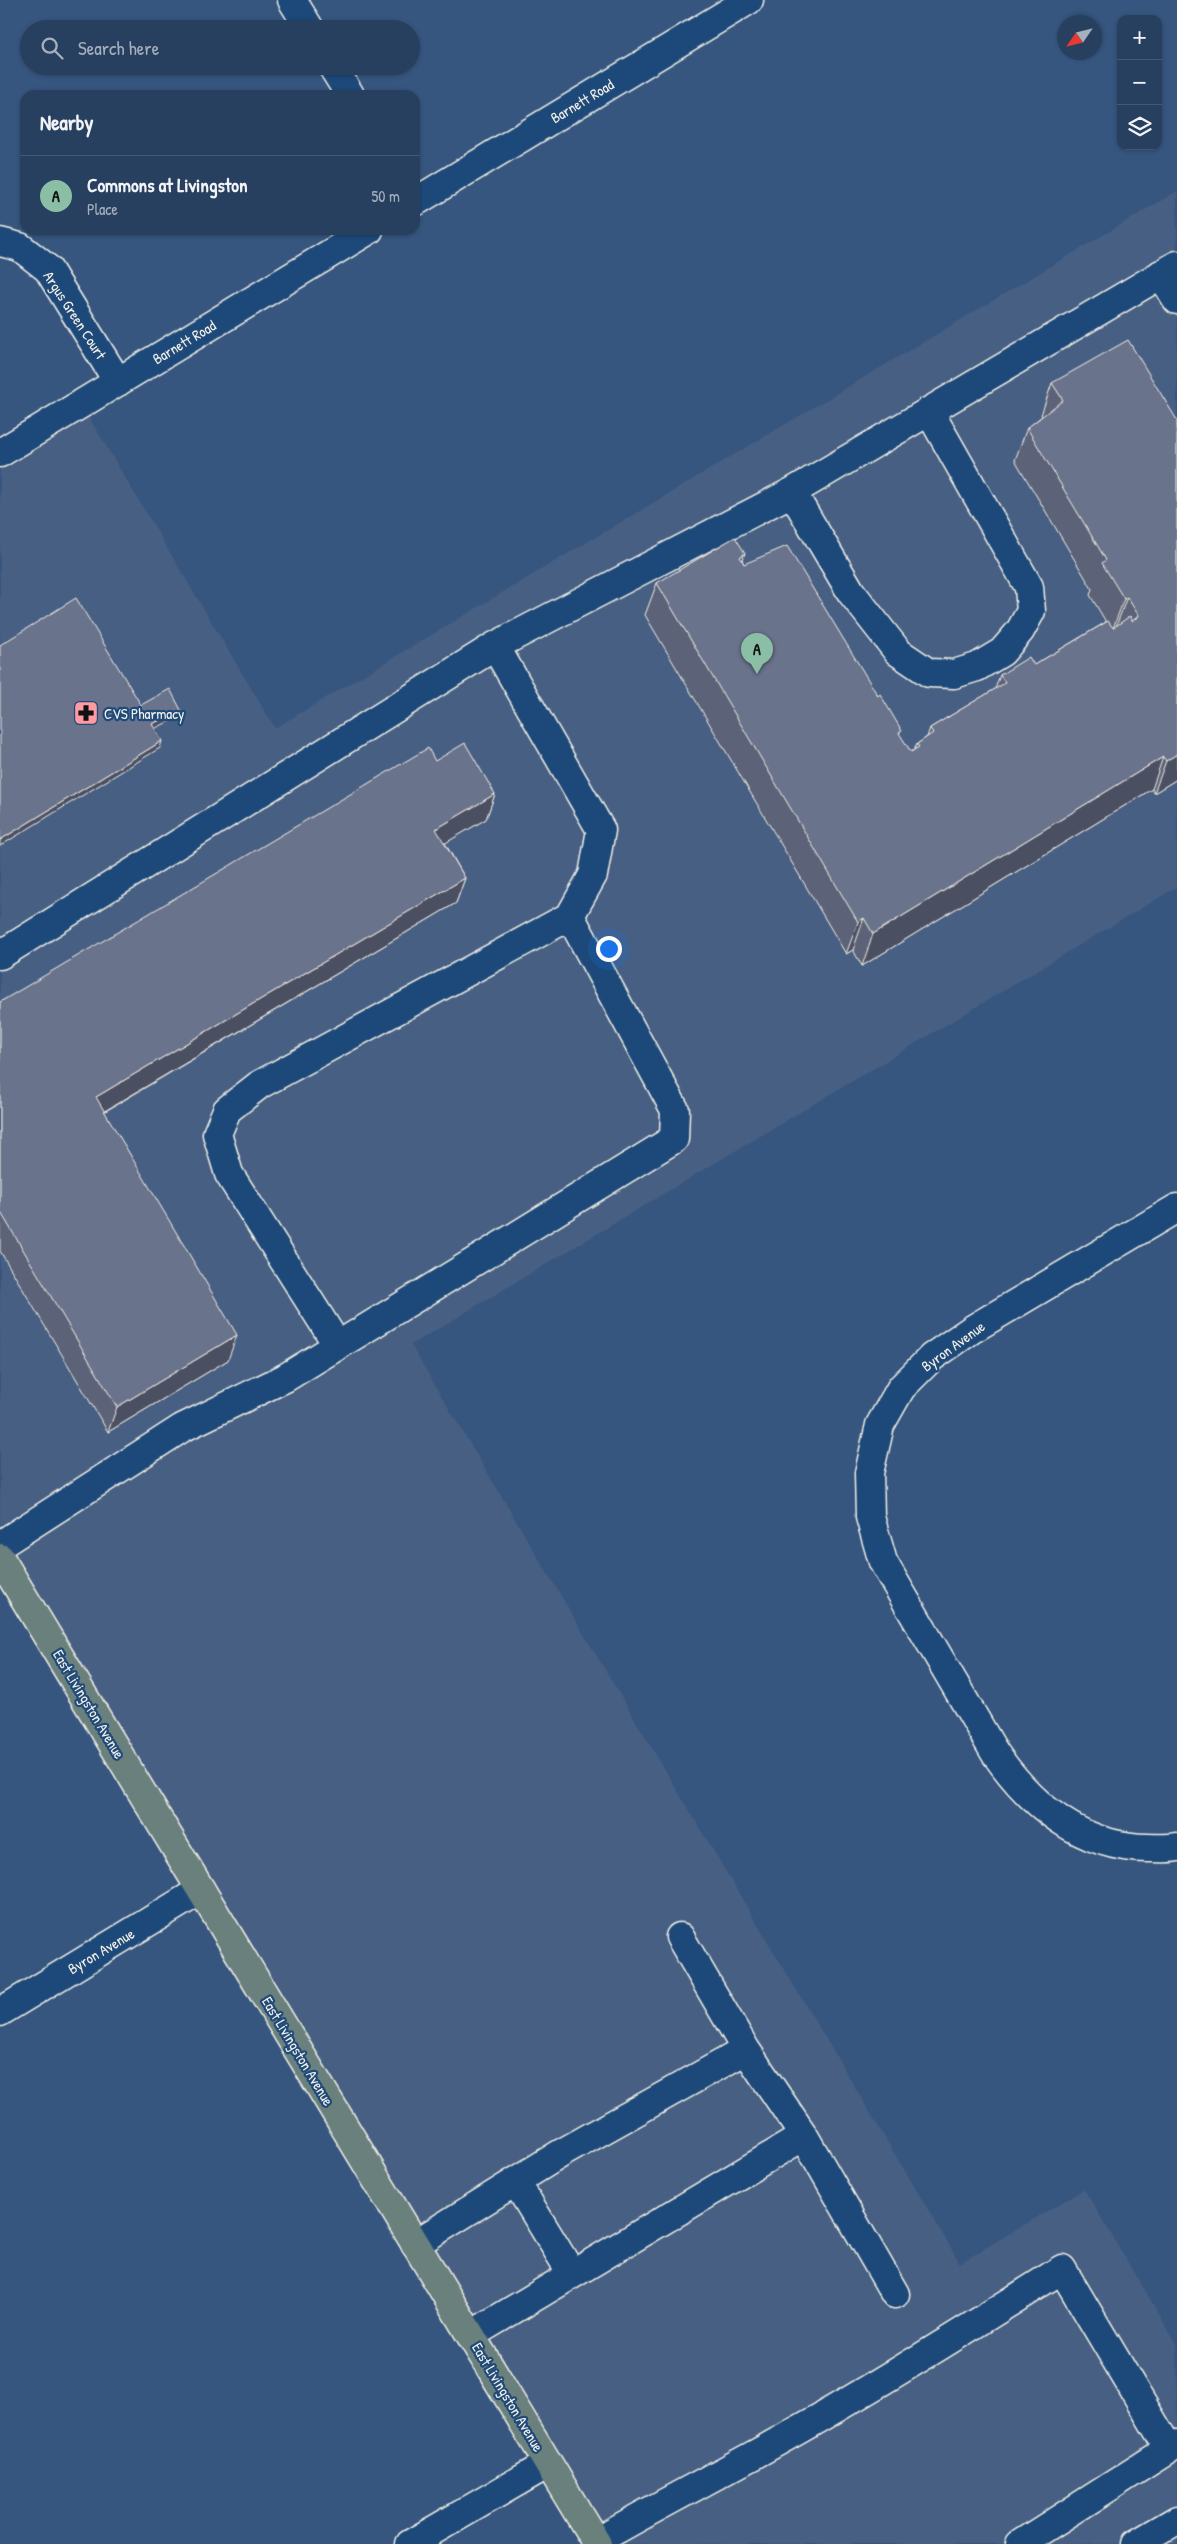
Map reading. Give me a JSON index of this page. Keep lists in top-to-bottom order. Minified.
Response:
{"streets":{"main road":["East Livingston Avenue"],"street":["Barnett Road","Argus Green Court","Byron Avenue"]},"crossings":[["Barnett Road","Argus Green Court"],["Byron Avenue","East Livingston Avenue"]],"places":{"pharmacy":["CVS Pharmacy"]},"north":"bottom left","page":{"map_buttons":["+","−"],"search":"Search here","heading":"Nearby","list":[{"mark":"A","name":"Commons at Livingston","note":"Place","value":"50 m"}],"pins":"A"}}
